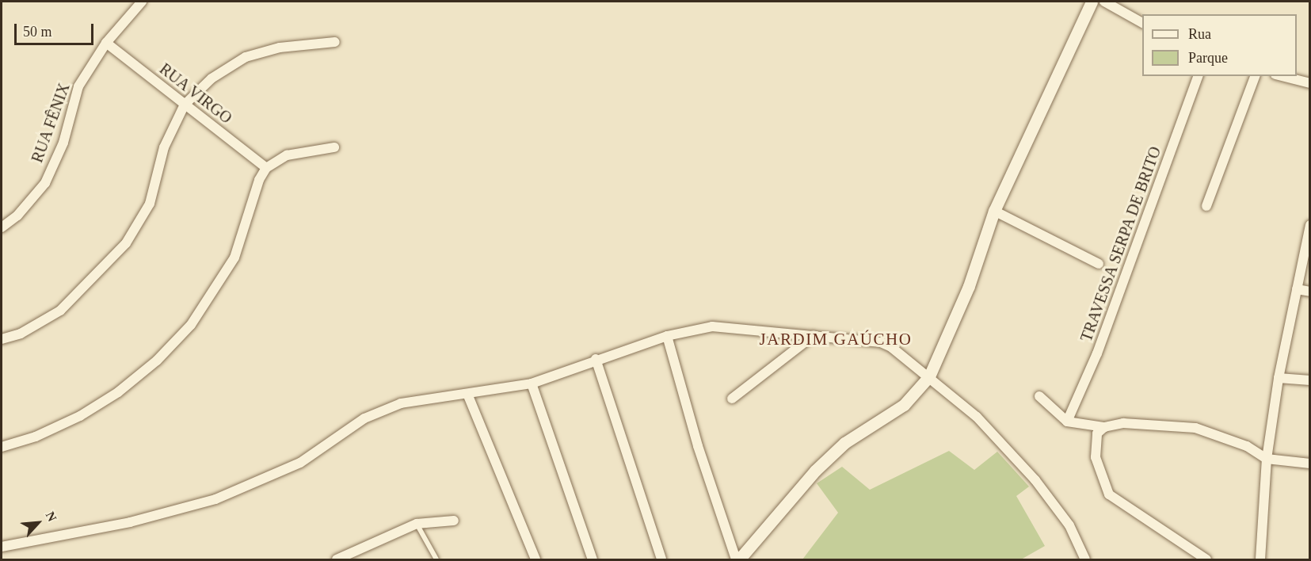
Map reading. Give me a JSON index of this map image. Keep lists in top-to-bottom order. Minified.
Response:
{"streets":{"street":["RUA VIRGO","RUA FÊNIX","TRAVESSA SERPA DE BRITO"]},"crossings":[["RUA VIRGO","RUA FÊNIX"]],"districts":["JARDIM GAÚCHO"],"legend":["Rua","Parque"],"scale_bar":"50 m","north":"top right"}
